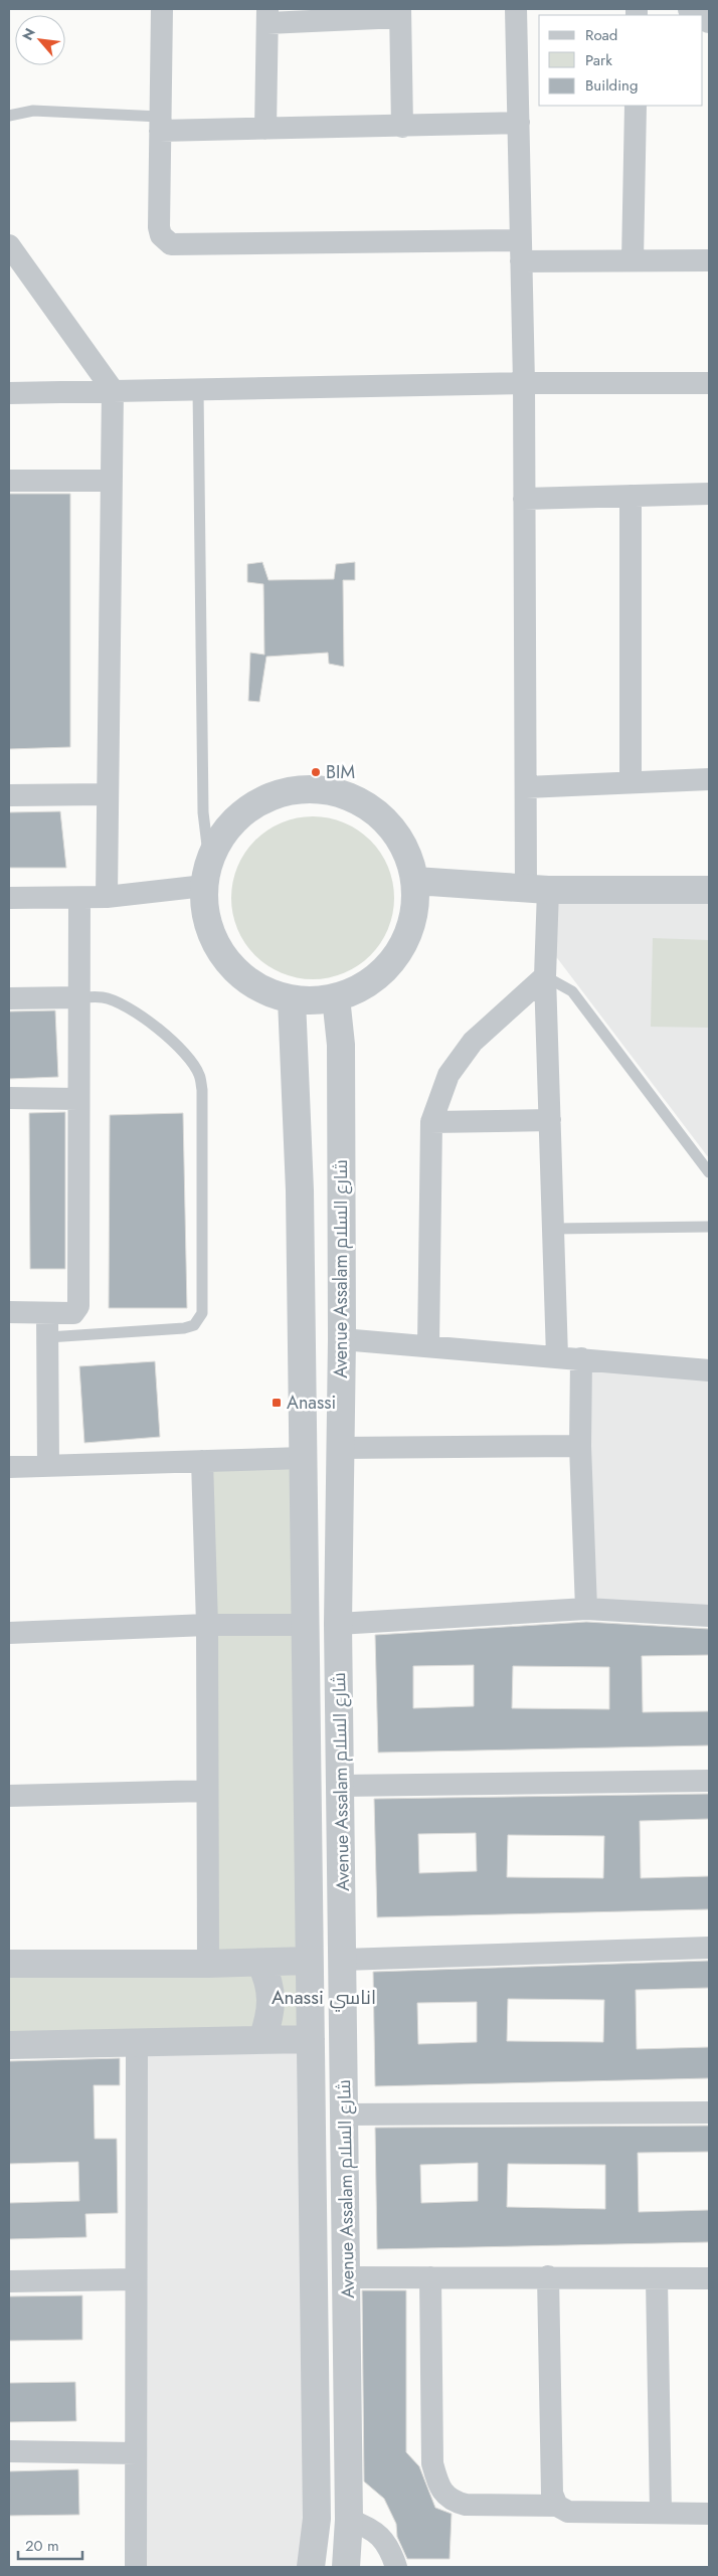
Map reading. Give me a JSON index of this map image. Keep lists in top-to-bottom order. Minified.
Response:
{"streets":{"street":["Avenue Assalam شارع السلام"]},"districts":["Anassi اناسي"],"places":{"other":["BIM"],"transit":["Anassi"]},"legend":["Road","Park","Building"],"scale_bar":"20 m","north":"top left"}
